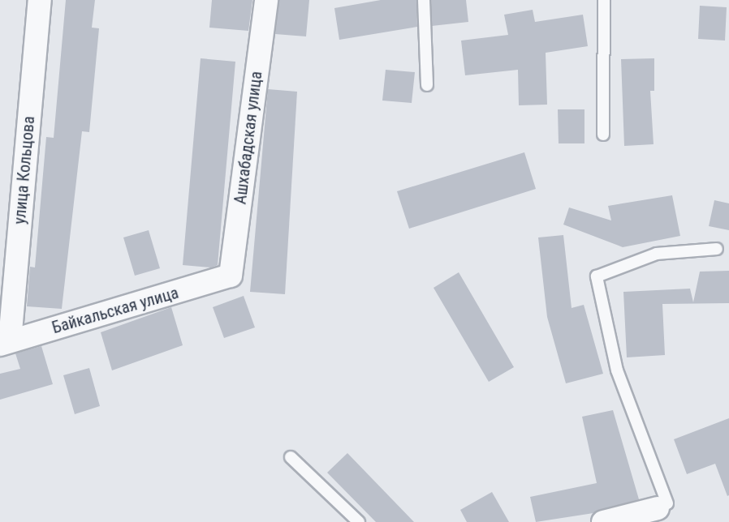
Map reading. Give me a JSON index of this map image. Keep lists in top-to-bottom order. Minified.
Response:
{"streets":{"street":["Ашхабадская улица","улица Кольцова","Байкальская улица"]},"crossings":[["Ашхабадская улица","Байкальская улица"],["улица Кольцова","Байкальская улица"]]}
